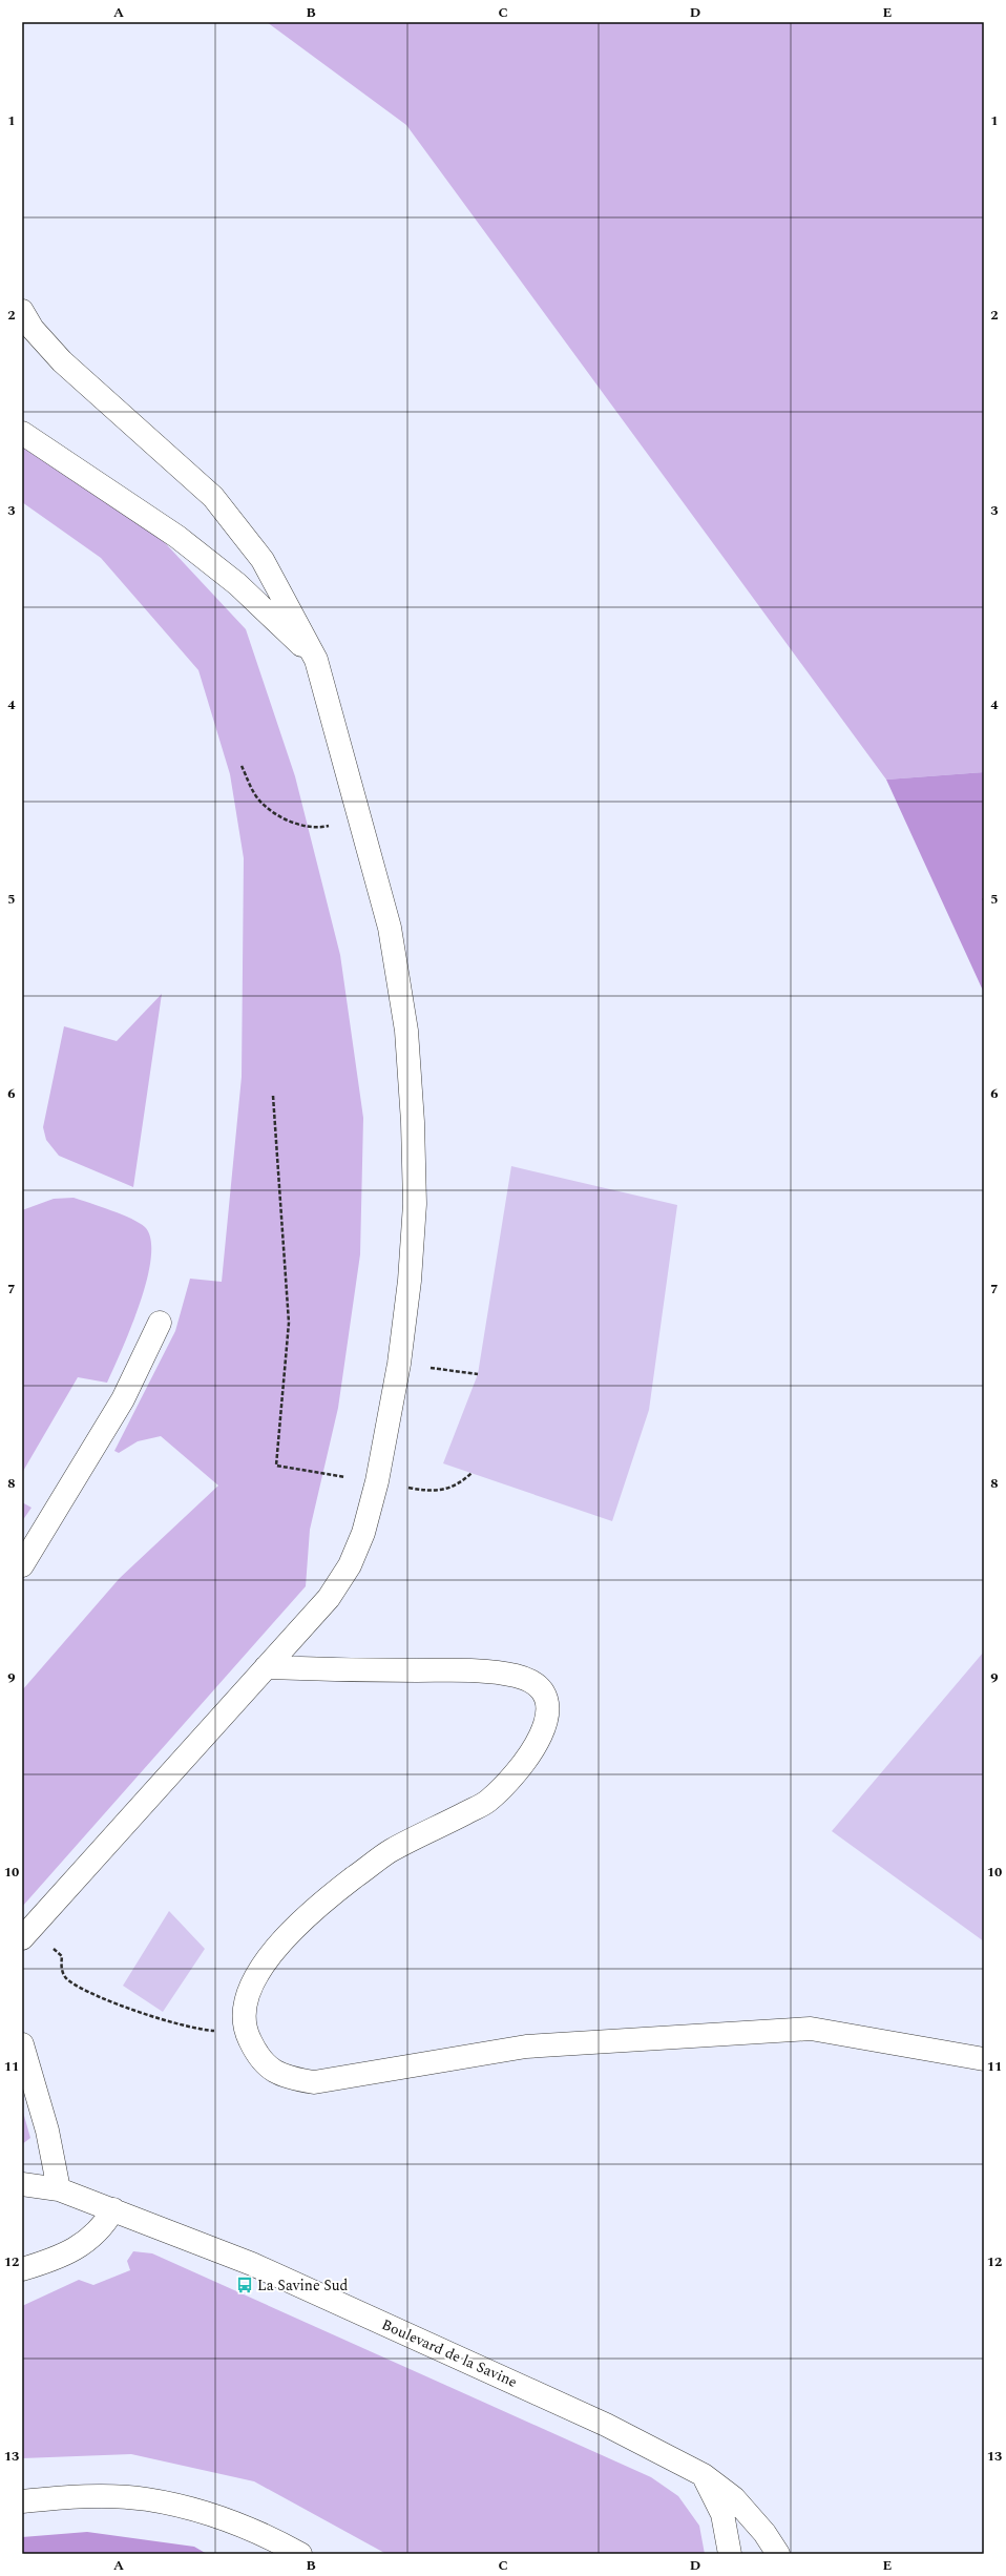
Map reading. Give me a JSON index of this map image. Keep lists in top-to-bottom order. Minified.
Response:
{"streets":{"street":["Boulevard de la Savine"]},"places":{"bus stop":["La Savine Sud"]},"grid":{"columns":["A","B","C","D","E"],"rows":["1","2","3","4","5","6","7","8","9","10","11","12","13"]}}
